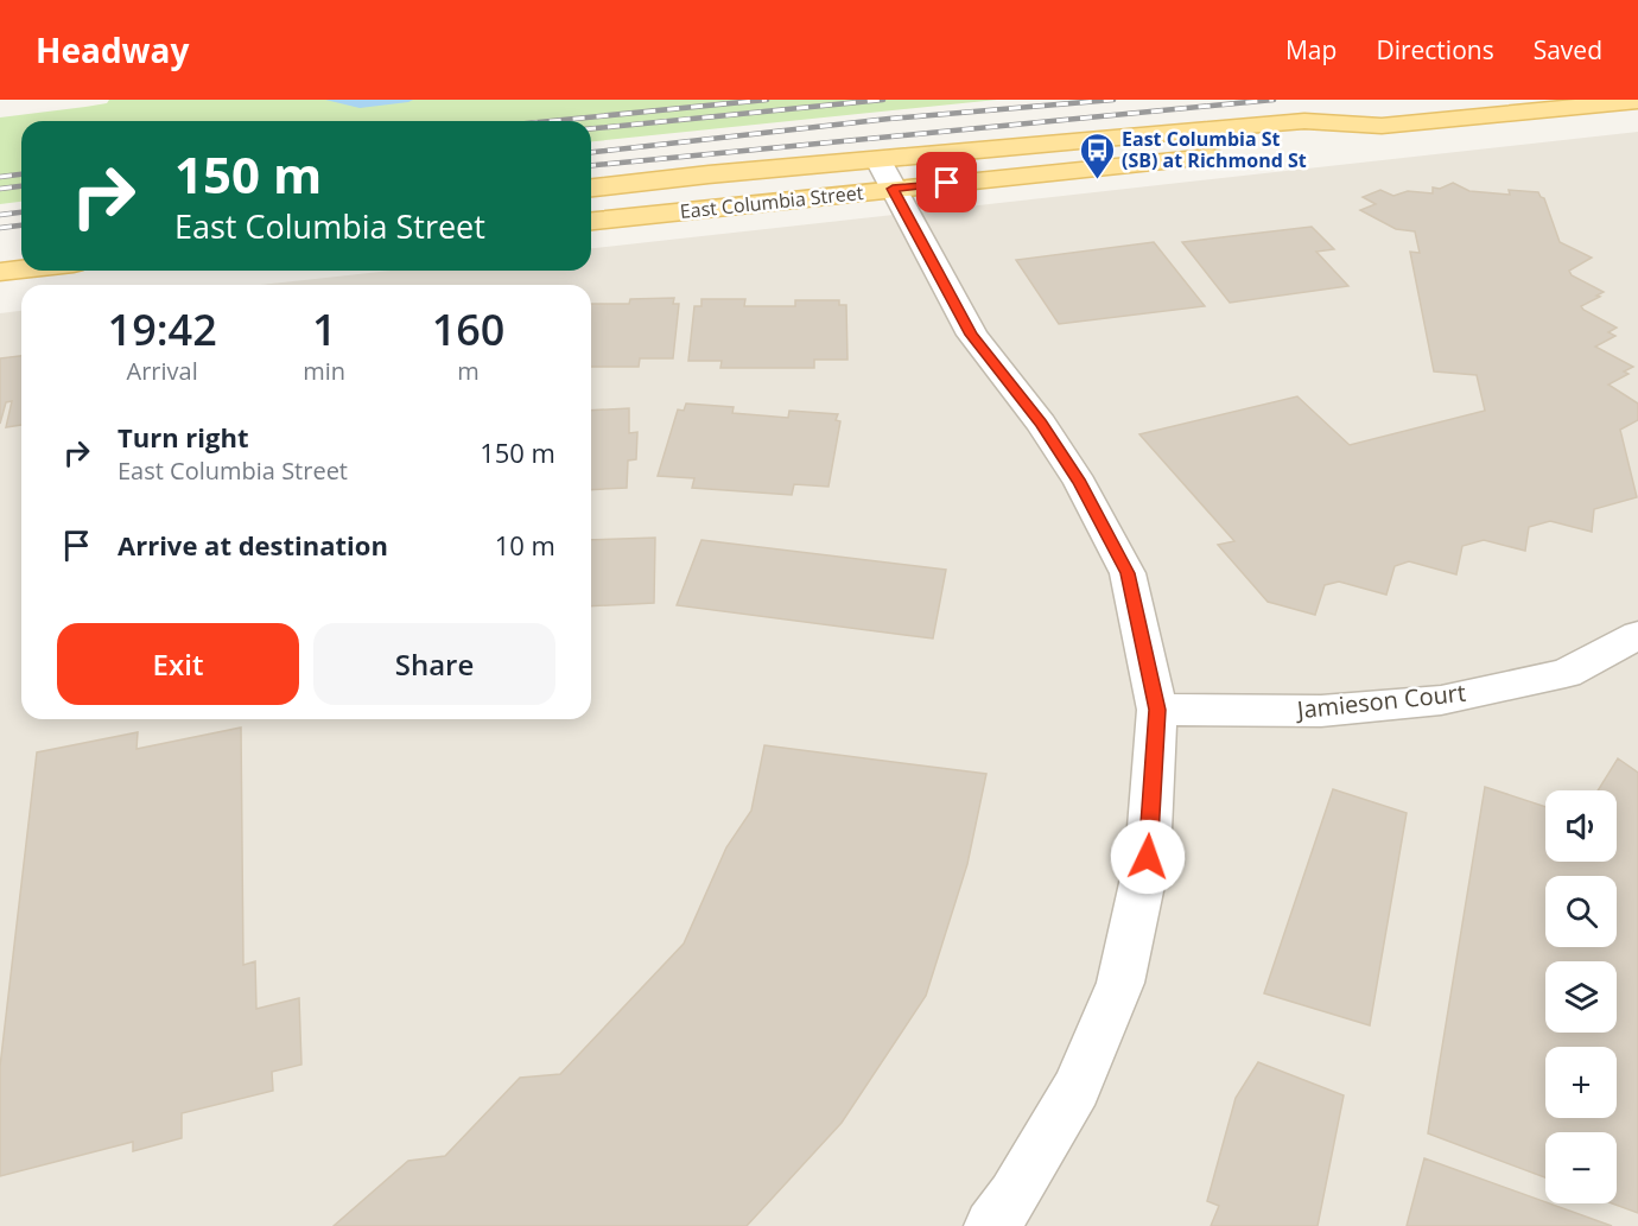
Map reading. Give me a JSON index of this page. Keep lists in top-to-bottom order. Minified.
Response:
{"streets":{"main road":["East Columbia Street"],"street":["Jamieson Court"]},"places":{"bus stop":["East Columbia St (SB) at Richmond St"]},"page":{"header":"Headway","nav":["Map","Directions","Saved"],"turn":["150 m","East Columbia Street"],"eta":["19:42","Arrival","1","min","160","m"],"list":[{"name":"Turn right","note":"East Columbia Street","value":"150 m"},{"name":"Arrive at destination","value":"10 m"}],"buttons":["Exit","Share"],"map_buttons":["+","−"]}}
